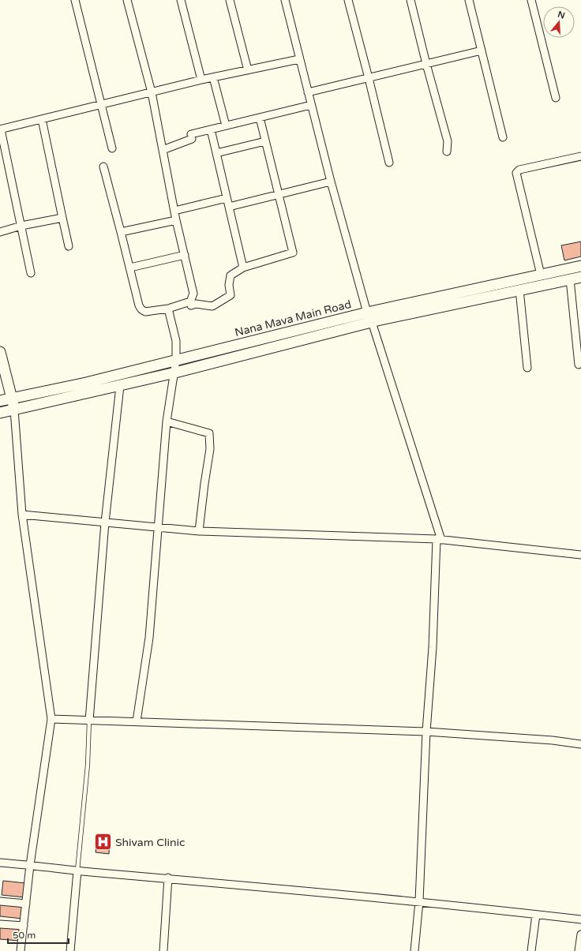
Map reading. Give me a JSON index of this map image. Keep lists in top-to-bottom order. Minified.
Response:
{"streets":{"street":["Nana Mava Main Road"]},"places":{"hospital":["Shivam Clinic"]},"scale_bar":"50 m","north":"top"}
